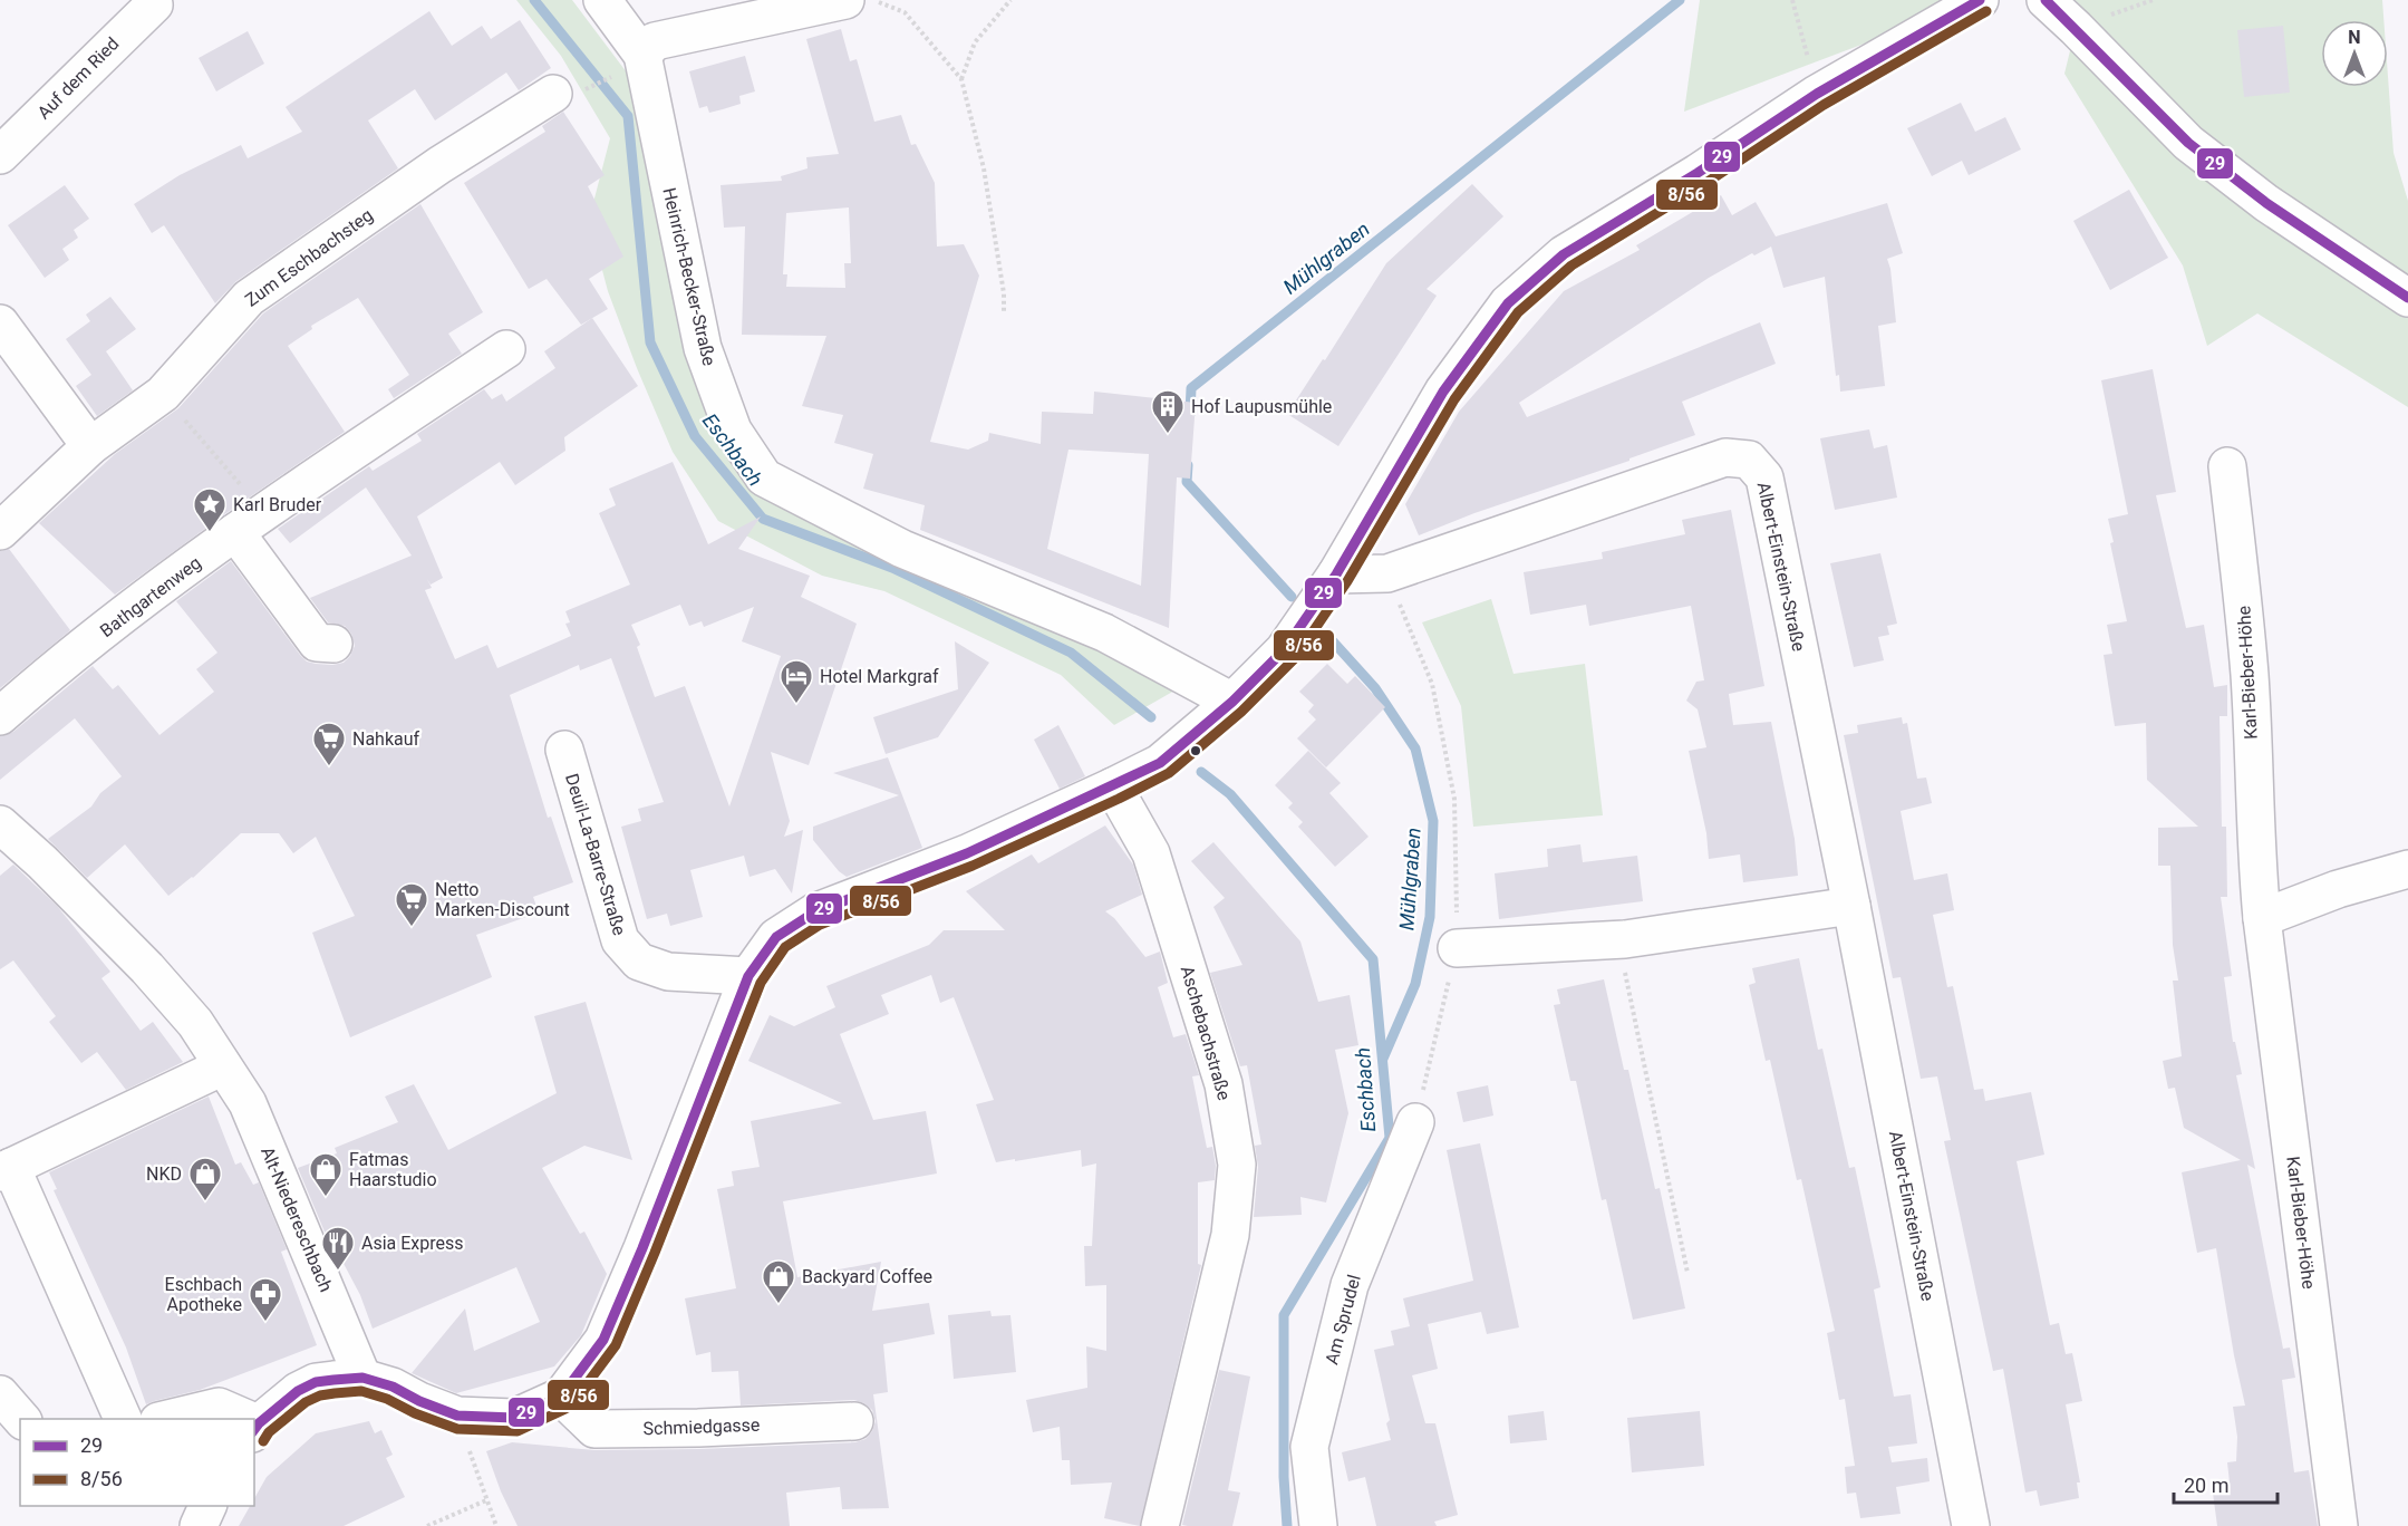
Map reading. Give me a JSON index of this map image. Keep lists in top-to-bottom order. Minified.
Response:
{"streets":{"street":["Auf dem Ried","Zum Eschbachsteg","Heinrich-Becker-Straße","Albert-Einstein-Straße","Bathgartenweg","Karl-Bieber-Höhe","Deuil-La-Barre-Straße","Aschebachstraße","Alt-Niedereschbach","Am Sprudel","Schmiedgasse"]},"water":["Mühlgraben","Eschbach"],"places":{"building":["Hof Laupusmühle"],"place":["Karl Bruder"],"hotel":["Hotel Markgraf"],"supermarket":["Nahkauf","Netto Marken-Discount"],"shop":["Fatmas Haarstudio","NKD","Backyard Coffee"],"restaurant":["Asia Express"],"pharmacy":["Eschbach Apotheke"]},"lines":["transit line 29","transit line 8/56"],"legend":["29","8/56"],"scale_bar":"20 m","north":"top"}
